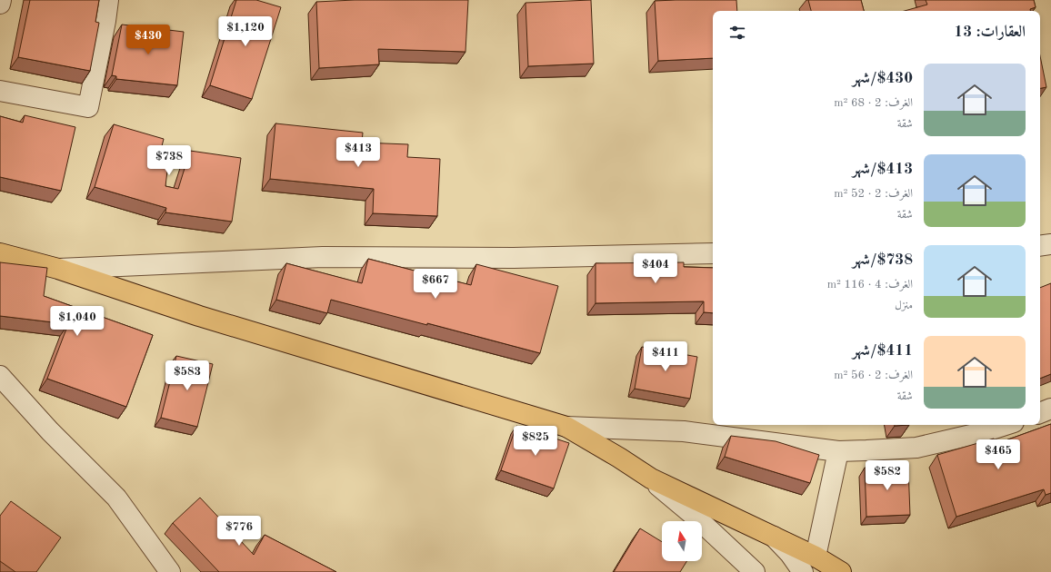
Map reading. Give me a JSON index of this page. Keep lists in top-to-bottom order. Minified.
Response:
{"north":"top","page":{"heading":"العقارات: 13","price":["$1,120","$430","$413","$738","$404","$667","$1,040","$411","$583","$825","$465","$582","$776"],"list":[{"name":"$430/شهر","note":"الغرف: 2 · 68 m² · شقة"},{"name":"$413/شهر","note":"الغرف: 2 · 52 m² · شقة"},{"name":"$738/شهر","note":"الغرف: 4 · 116 m² · منزل"},{"name":"$411/شهر","note":"الغرف: 2 · 56 m² · شقة"}]}}
